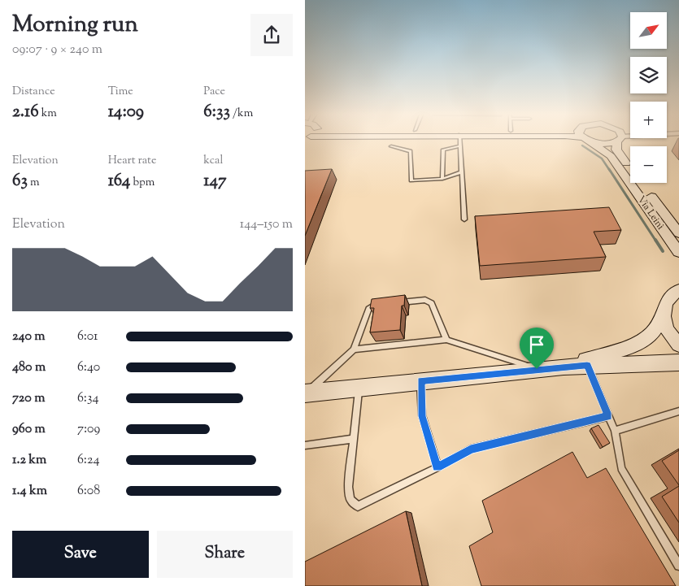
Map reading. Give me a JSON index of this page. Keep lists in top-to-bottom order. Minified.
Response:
{"streets":{"street":["Via Leinì"]},"north":"top right","page":{"heading":["Morning run","09:07 · 9 × 240 m"],"map_buttons":["+","−"],"stats":[["Distance","2.16 km"],["Time","14:09"],["Pace","6:33 /km"],["Elevation","63 m"],["Heart rate","164 bpm"],["kcal","147"]],"chart":["Elevation","144–150 m"],"list":[{"name":"240 m","note":"6:01"},{"name":"480 m","note":"6:40"},{"name":"720 m","note":"6:34"},{"name":"960 m","note":"7:09"},{"name":"1.2 km","note":"6:24"},{"name":"1.4 km","note":"6:08"}],"buttons":["Save","Share"]}}
